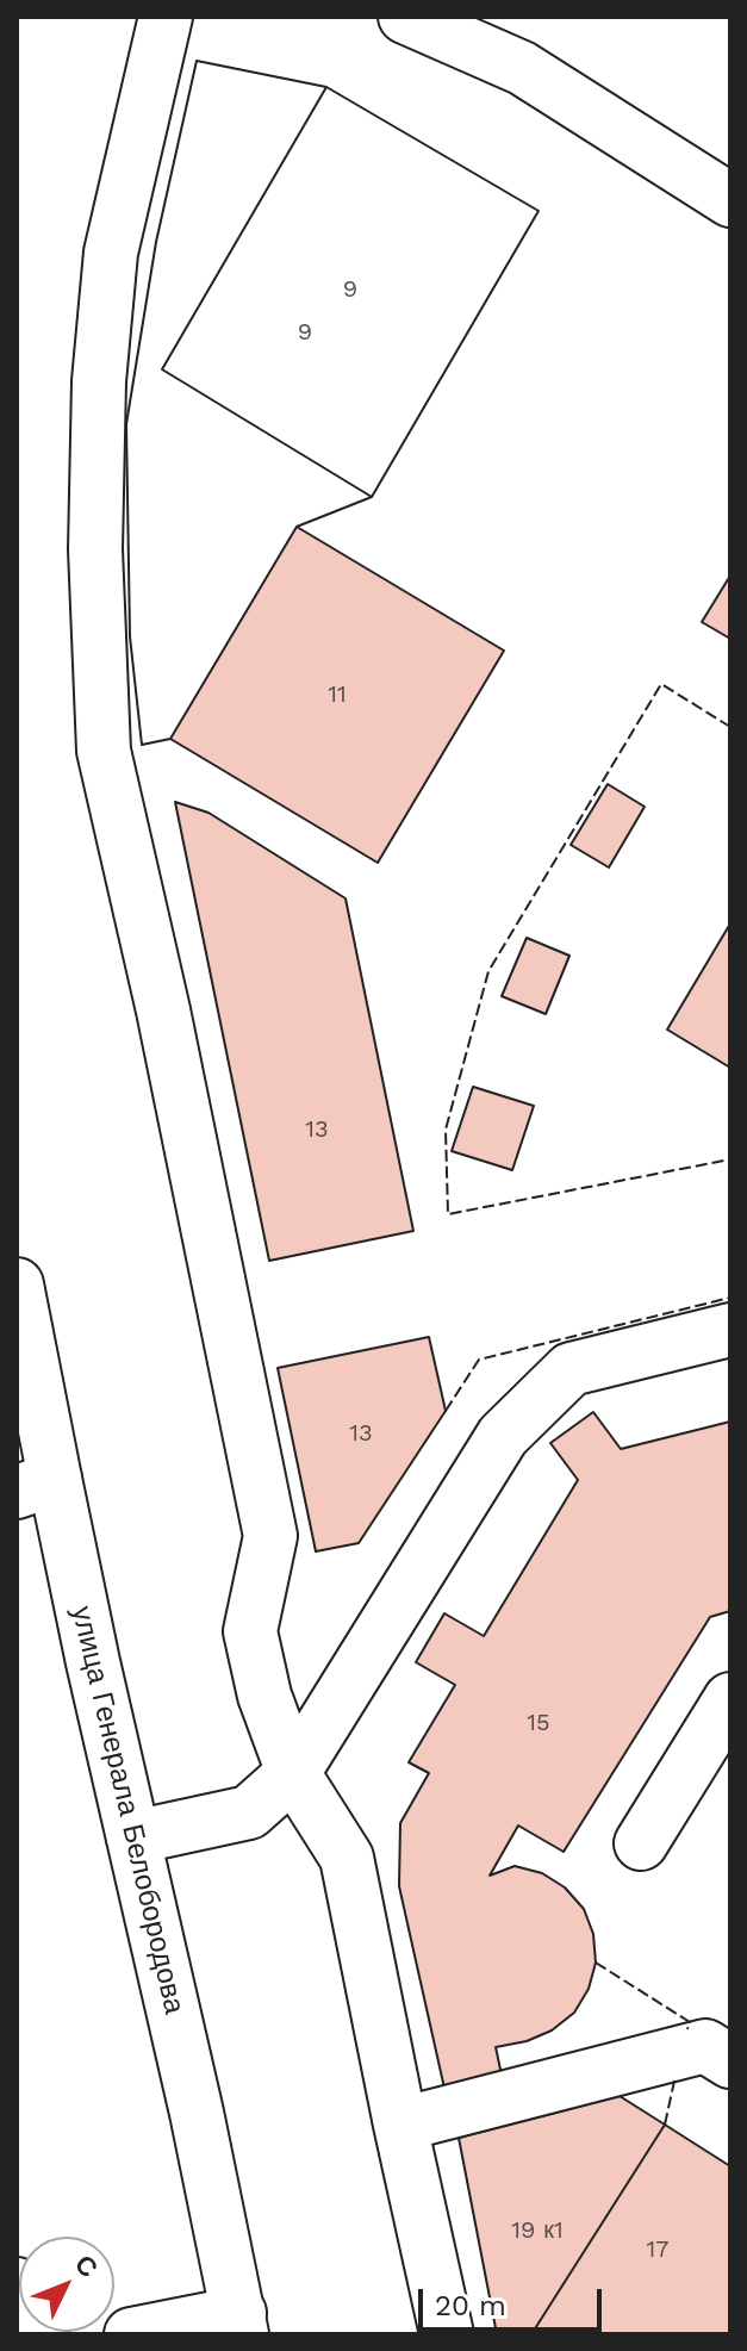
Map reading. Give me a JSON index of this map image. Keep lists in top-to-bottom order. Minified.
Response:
{"streets":{"main road":["улица Генерала Белобородова"]},"house_numbers":["9","9","11","13","13","15","19 к1","17"],"scale_bar":"20 m","north":"top right"}
